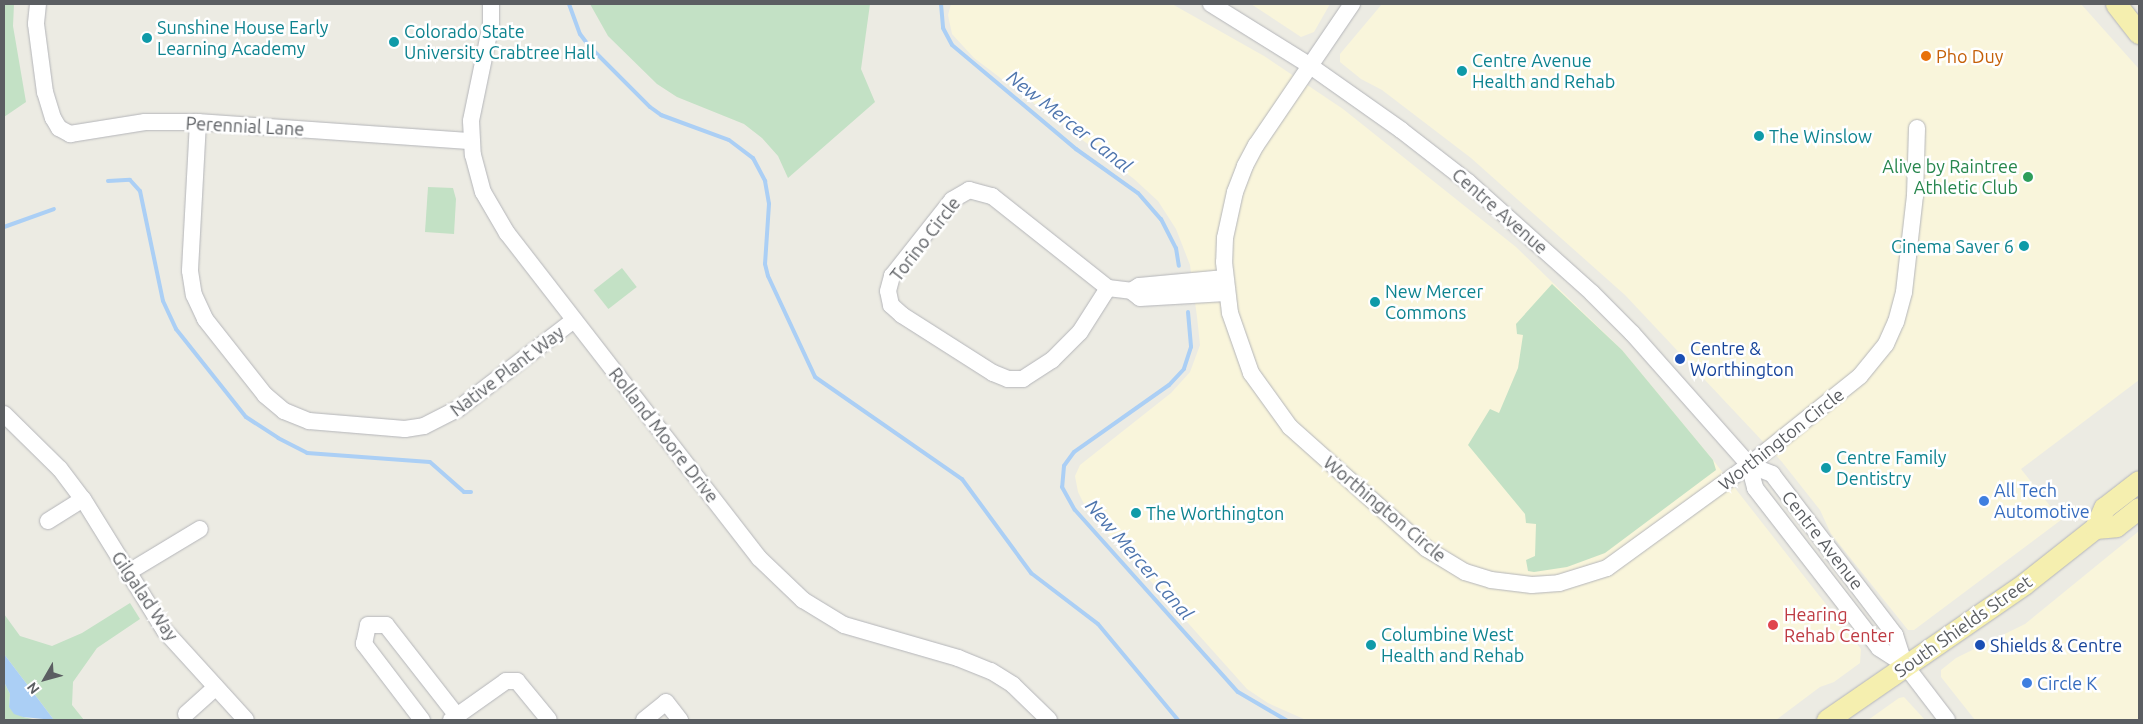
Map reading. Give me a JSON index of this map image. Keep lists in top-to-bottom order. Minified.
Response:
{"streets":{"main road":["South Shields Street"],"street":["Perennial Lane","Centre Avenue","Torino Circle","Native Plant Way","Rolland Moore Drive","Worthington Circle","Gilgalad Way"]},"crossings":[["Perennial Lane","Native Plant Way"],["Perennial Lane","Rolland Moore Drive"],["Centre Avenue","Worthington Circle"],["Centre Avenue","South Shields Street"],["Native Plant Way","Rolland Moore Drive"]],"water":["New Mercer Canal"],"places":["Sunshine House Early Learning Academy","Colorado State University Crabtree Hall","Pho Duy","Centre Avenue Health and Rehab","The Winslow","Alive by Raintree Athletic Club","Cinema Saver 6","New Mercer Commons","Centre & Worthington","Centre Family Dentistry","All Tech Automotive","The Worthington","Hearing Rehab Center","Columbine West Health and Rehab","Shields & Centre","Circle K"],"north":"bottom left"}
